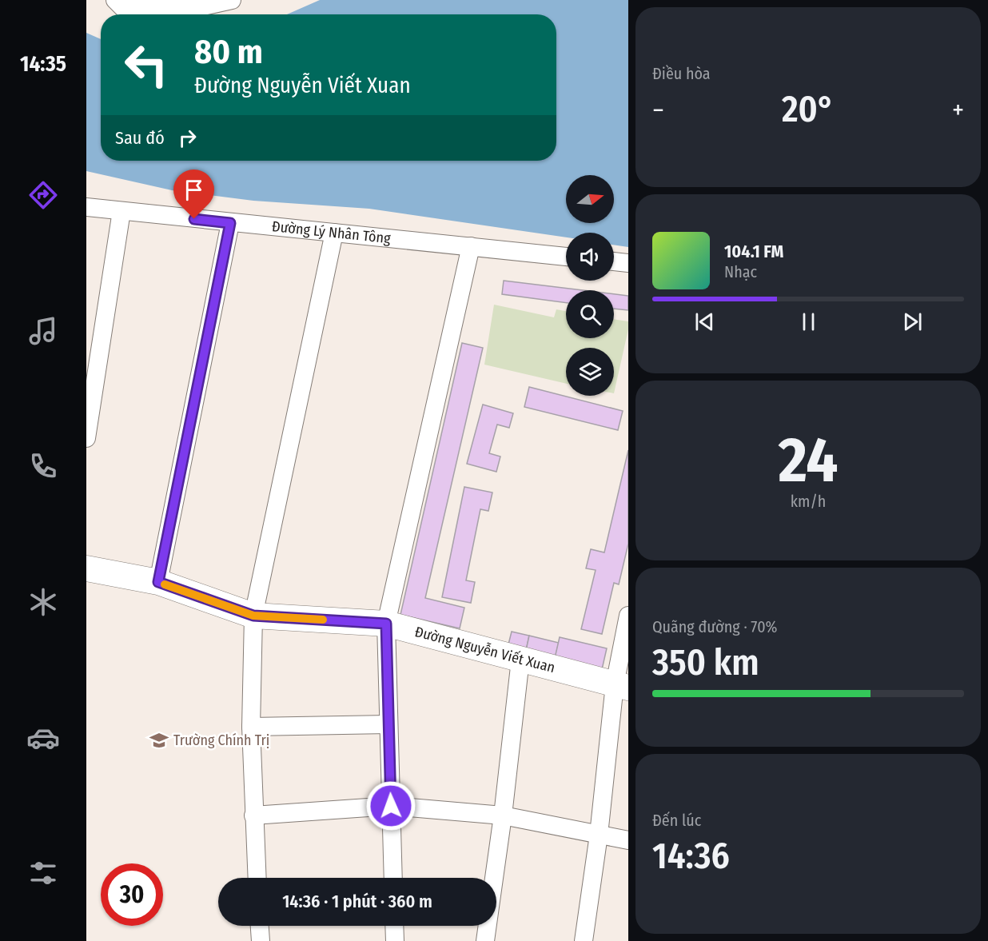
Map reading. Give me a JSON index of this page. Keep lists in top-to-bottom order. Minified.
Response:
{"streets":{"street":["Đường Lý Nhân Tông","Đường Nguyễn Viết Xuan"]},"places":{"school or university":["Trường Chính Trị"]},"north":"right","page":{"tabs":"14:35","tile":["Điều hòa",["24","km/h"],["Quãng đường · 70%","350 km"],["Đến lúc","14:36"]],"turn":["80 m","Đường Nguyễn Viết Xuan"],"heat":["−","20°","+"],"then":"Sau đó","song":["104.1 FM","Nhạc"],"limit":"30","trip":"14:36 · 1 phút · 360 m"}}
